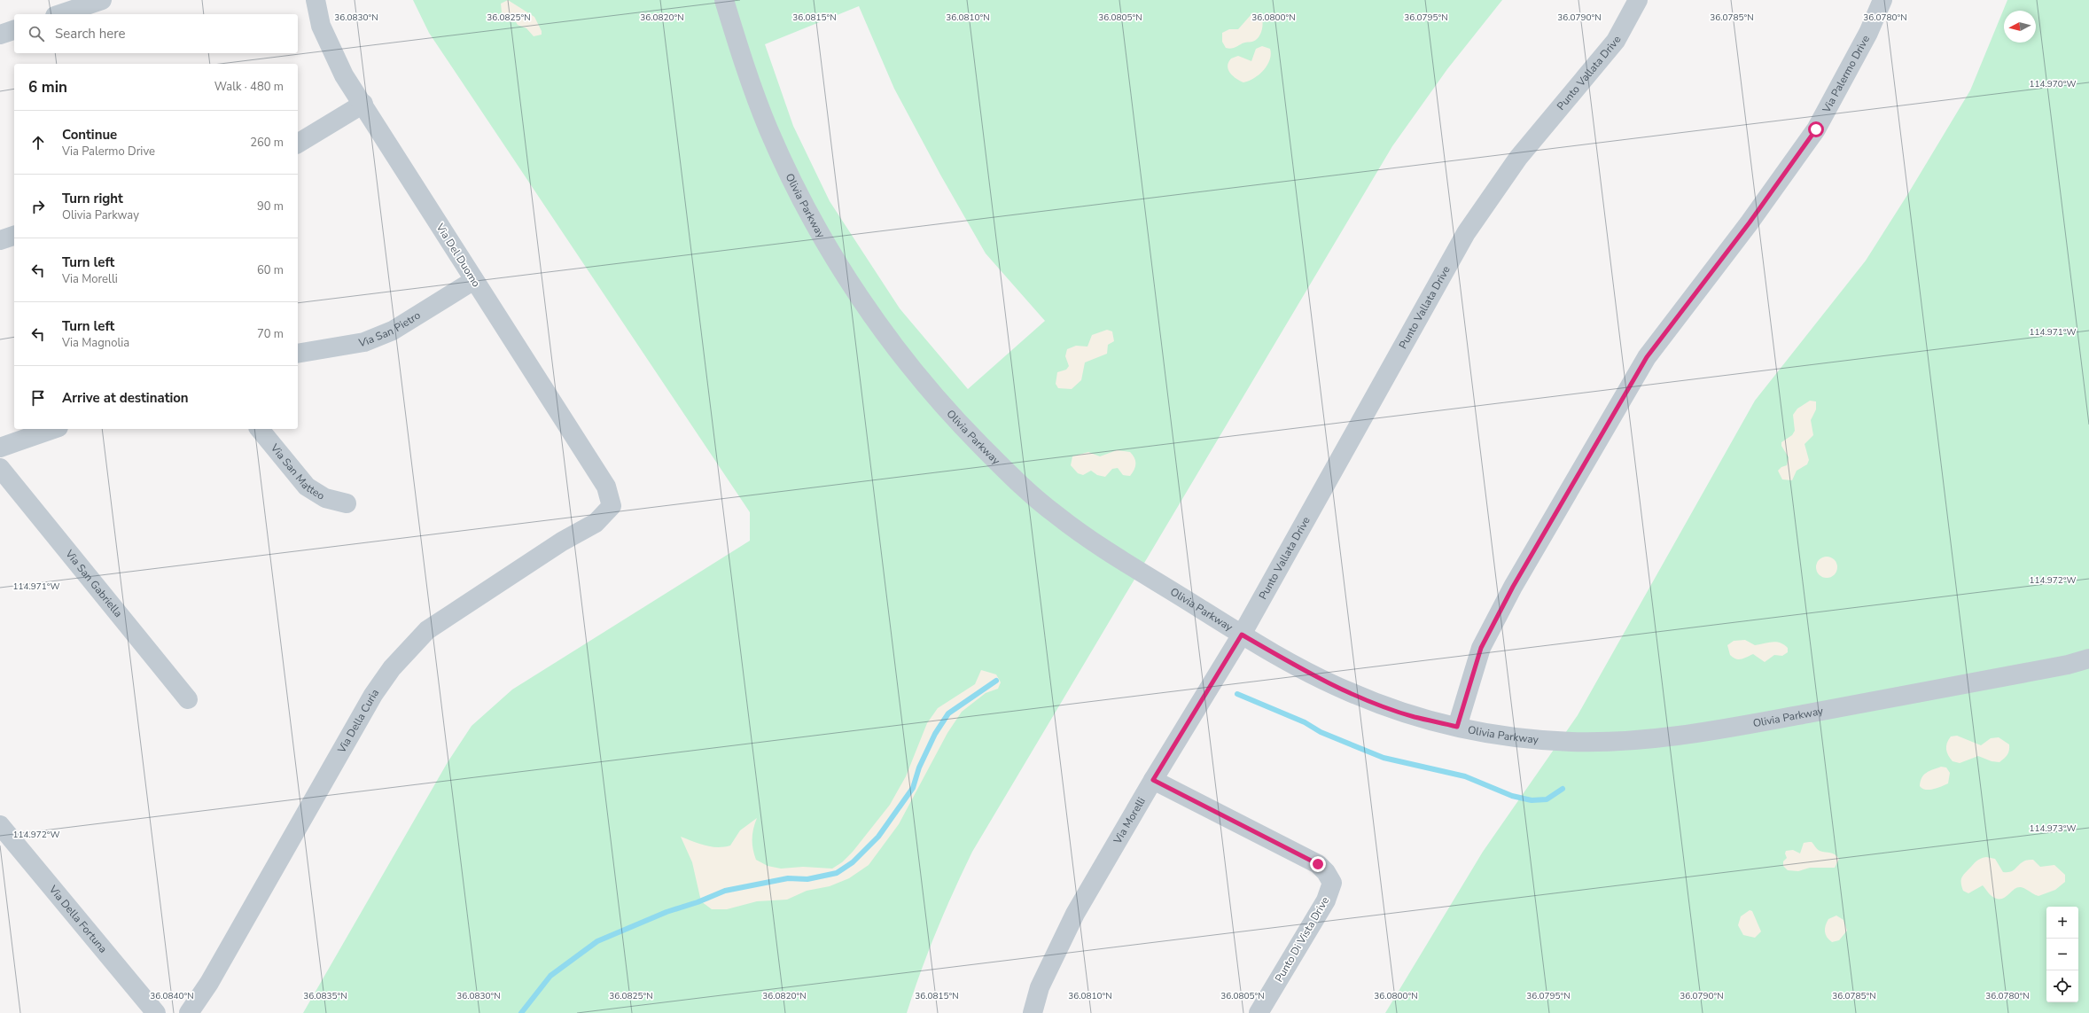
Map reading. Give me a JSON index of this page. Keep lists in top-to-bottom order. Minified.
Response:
{"streets":{"street":["Punto Vallata Drive","Via Palermo Drive","Olivia Parkway","Via Del Duomo","Via San Pietro","Via San Matteo","Via San Gabriella","Via Della Curia","Via Morelli","Via Della Fortuna","Punto Di Vista Drive"]},"crossings":[["Punto Vallata Drive","Olivia Parkway"],["Punto Vallata Drive","Via Morelli"],["Via Palermo Drive","Olivia Parkway"],["Olivia Parkway","Via Morelli"],["Via Del Duomo","Via San Pietro"],["Via Del Duomo","Via Della Curia"],["Via Morelli","Punto Di Vista Drive"]],"north":"left","page":{"search":"Search here","heading":["6 min","Walk · 480 m"],"list":[["Continue","Via Palermo Drive","260 m"],["Turn right","Olivia Parkway","90 m"],["Turn left","Via Morelli","60 m"],["Turn left","Via Magnolia","70 m"],"Arrive at destination"],"map_buttons":["+","−"]},"coordinates":["36.0830°N","36.0825°N","36.0820°N","36.0815°N","36.0810°N","36.0805°N","36.0800°N","36.0795°N","36.0790°N","36.0785°N","36.0780°N","114.970°W","114.971°W","114.972°W","114.973°W","36.0840°N","36.0835°N"]}
